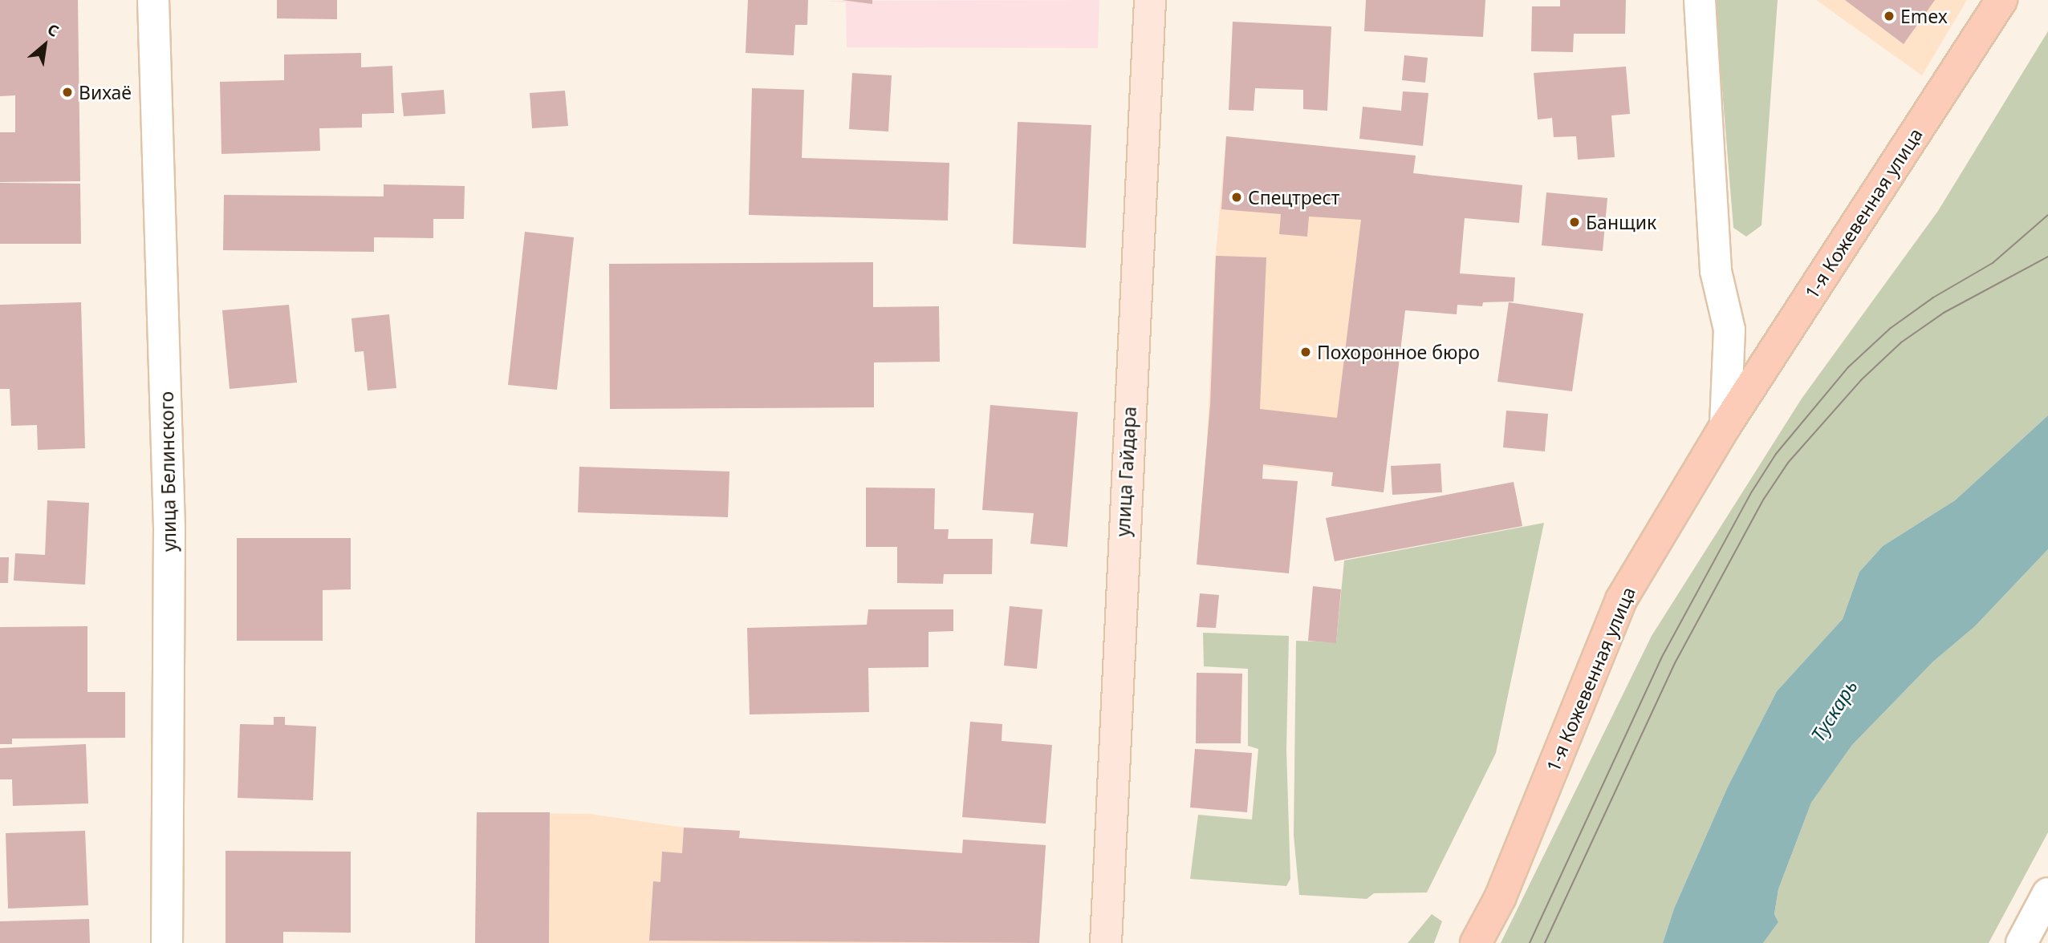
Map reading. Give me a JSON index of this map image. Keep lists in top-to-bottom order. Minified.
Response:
{"streets":{"main road":["1-я Кожевенная улица"],"street":["улица Белинского","улица Гайдара"]},"water":["Тускарь"],"places":["Emex","Вихаё","Спецтрест","Банщик","Похоронное бюро"],"north":"top right"}
